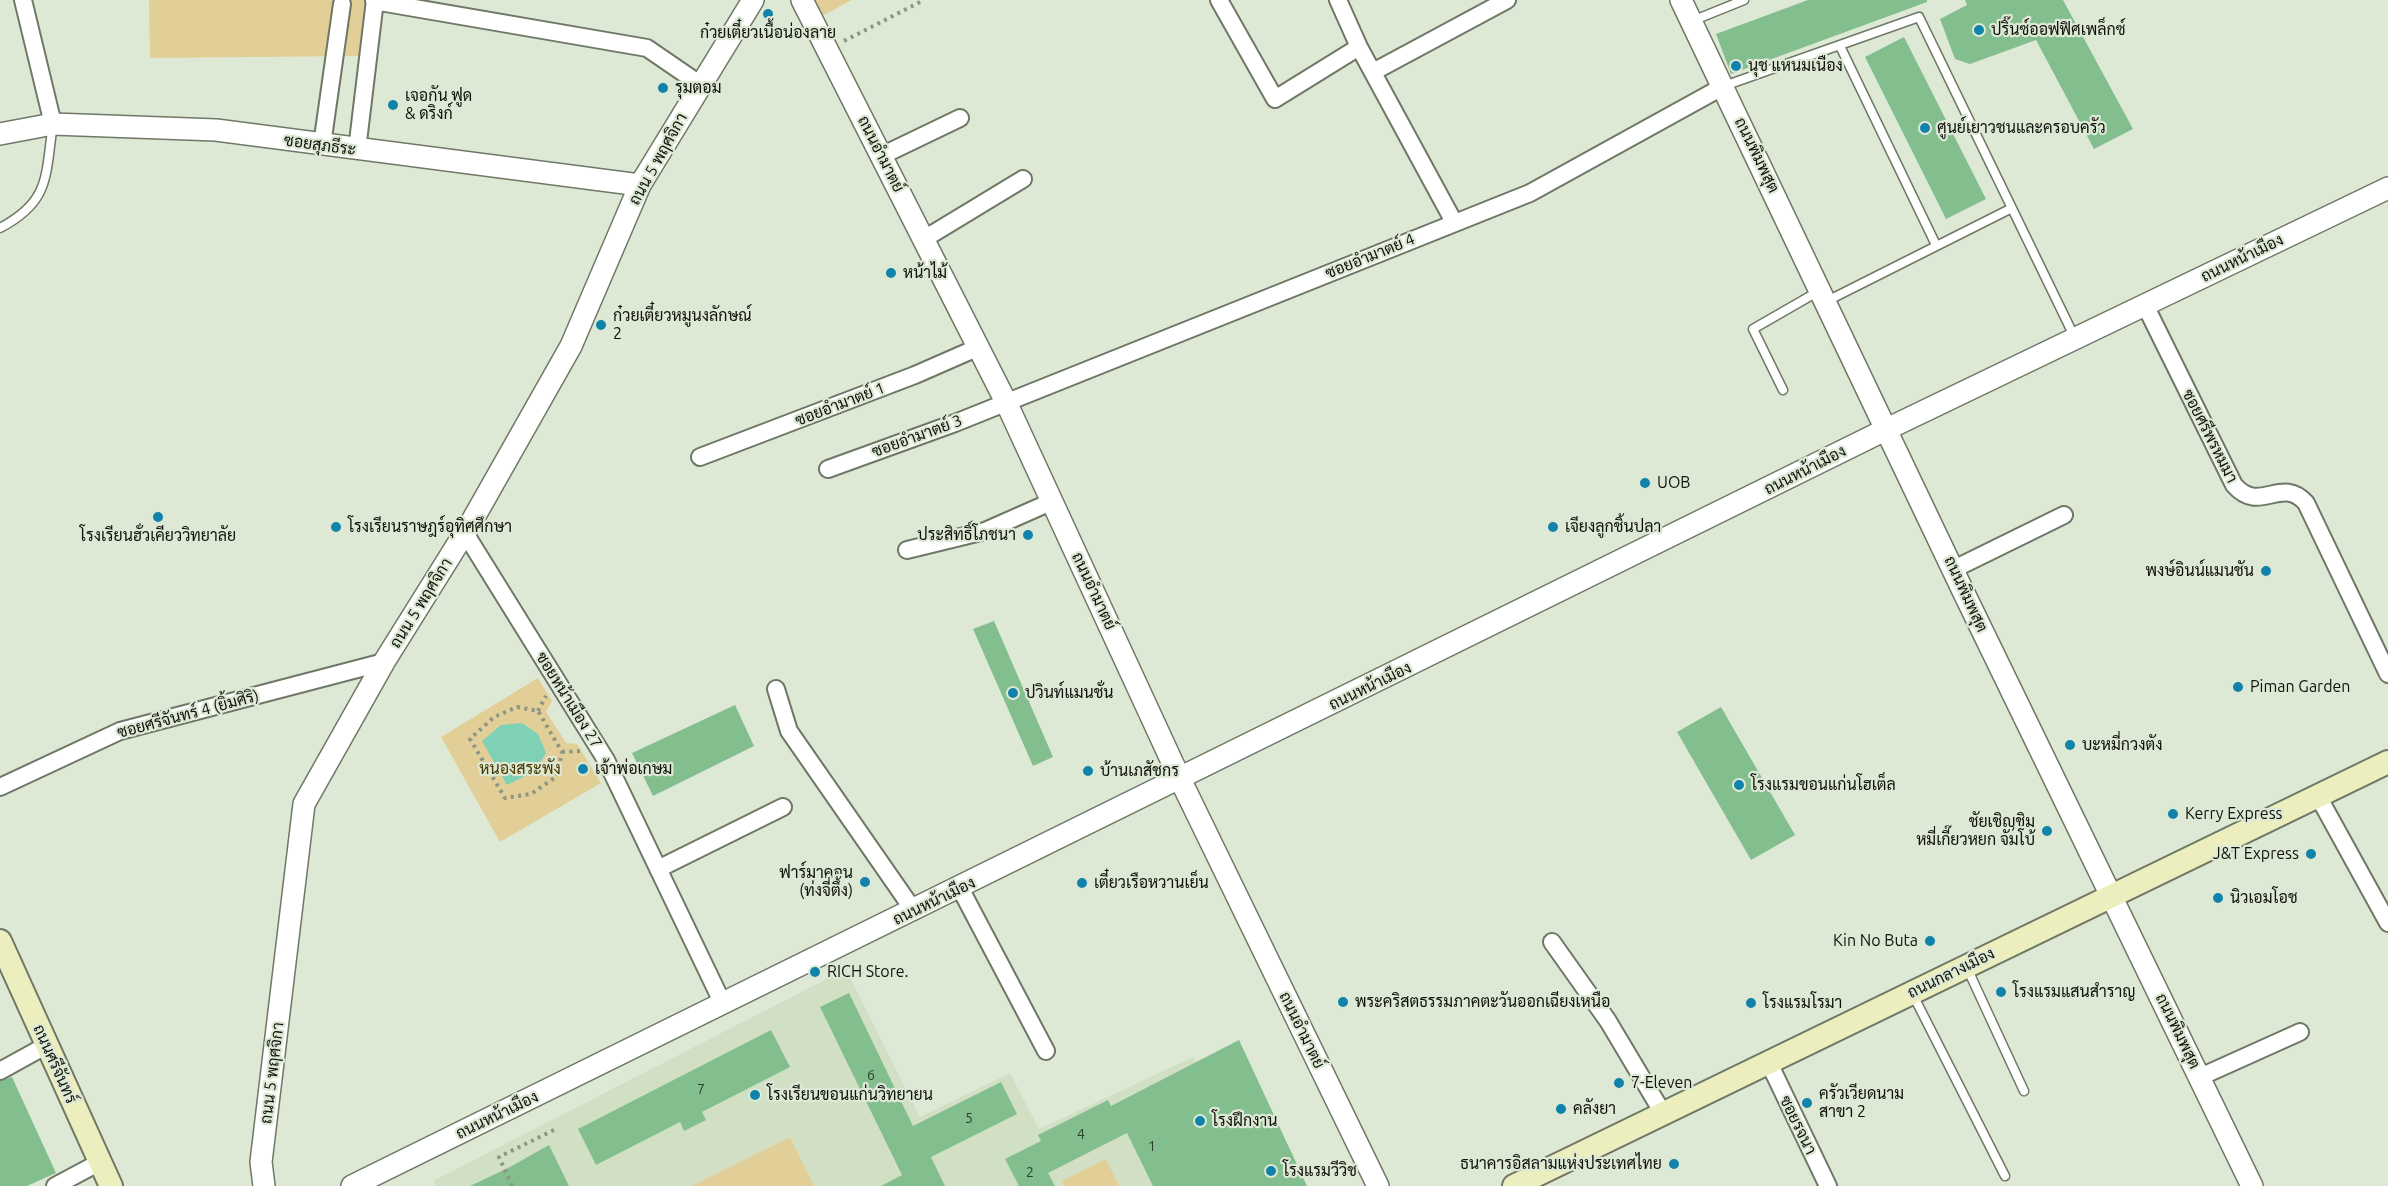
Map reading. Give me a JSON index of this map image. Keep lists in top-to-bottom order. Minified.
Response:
{"streets":{"main road":["ถนนกลางเมือง","ถนนศรีจันทร์"],"street":["ซอยสุภธีระ","ถนนอำมาตย์","ถนนพิมพสุต","ถนน 5 พฤศจิกา","ซอยอำมาตย์ 4","ถนนหน้าเมือง","ซอยอำมาตย์ 1","ซอยอำมาตย์ 3","ซอยศรีพรหมมา","ซอยหน้าเมือง 27","ซอยศรีจันทร์ 4 (ยิ้มศิริ)","ซอยรจนา"]},"crossings":[["ซอยสุภธีระ","ถนน 5 พฤศจิกา"],["ถนนอำมาตย์","ซอยอำมาตย์ 4"],["ถนนอำมาตย์","ถนนหน้าเมือง"],["ถนนอำมาตย์","ซอยอำมาตย์ 1"],["ถนนอำมาตย์","ซอยอำมาตย์ 3"],["ถนนพิมพสุต","ซอยอำมาตย์ 4"],["ถนนพิมพสุต","ถนนหน้าเมือง"],["ถนนพิมพสุต","ถนนกลางเมือง"],["ถนน 5 พฤศจิกา","ซอยหน้าเมือง 27"],["ถนน 5 พฤศจิกา","ซอยศรีจันทร์ 4 (ยิ้มศิริ)"],["ซอยอำมาตย์ 4","ซอยอำมาตย์ 3"],["ถนนหน้าเมือง","ซอยศรีพรหมมา"],["ถนนหน้าเมือง","ซอยหน้าเมือง 27"],["ถนนกลางเมือง","ซอยรจนา"]],"parks":["หนองสระพัง"],"places":["ก๋วยเตี๋ยวเนื้อน่องลาย","ปริ๊นซ์ออฟฟิศเพล็กซ์","นุช แหนมเนือง","รุมตอม","เจอกัน ฟูด & ดริงก์","ศูนย์เยาวชนและครอบครัว","หน้าไม้","ก๋วยเตี๋ยวหมูนงลักษณ์ 2","UOB","โรงเรียนฮั่วเคียววิทยาลัย","โรงเรียนราษฎร์อุทิศศึกษา","เจียงลูกชิ้นปลา","ประสิทธิ์โภชนา","พงษ์อินน์แมนชัน","Piman Garden","ปวินท์แมนชั่น","บะหมี่กวงตัง","เจ้าพ่อเกษม","บ้านเภสัชกร","โรงแรมขอนแก่นโฮเต็ล","Kerry Express","ชัยเชิญชิม หมี่เกี๊ยวหยก จัมโบ้","J&T Express","ฟาร์มาคอน (ท่งจี่ตึ้ง)","เตี๋ยวเรือหวานเย็น","นิวเอมโอช","Kin No Buta","RICH Store.","โรงแรมแสนสำราญ","พระคริสตธรรมภาคตะวันออกเฉียงเหนือ","โรงแรมโรมา","7-Eleven","โรงเรียนขอนแก่นวิทยายน","ครัวเวียดนาม สาขา 2","คลังยา","โรงฝึกงาน","ธนาคารอิสลามแห่งประเทศไทย","โรงแรมวีวิช"],"house_numbers":["6","7","5","4","1","2"]}
